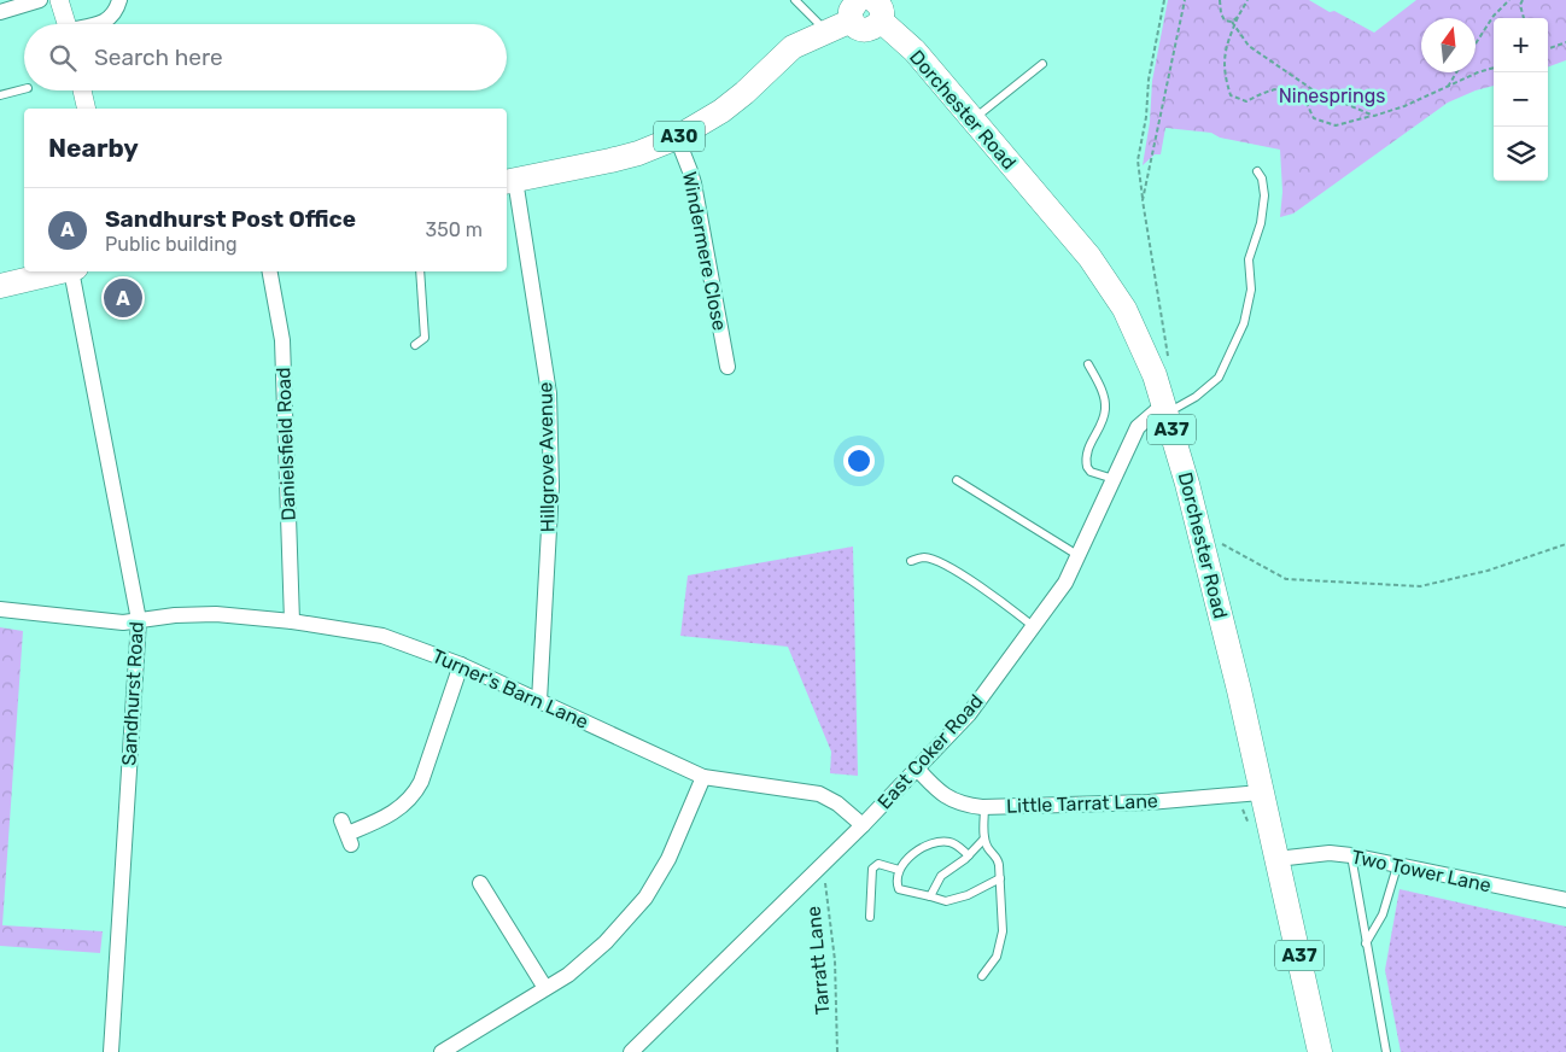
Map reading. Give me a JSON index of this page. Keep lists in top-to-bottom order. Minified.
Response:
{"streets":{"highway":["Dorchester Road","A30","A37"],"street":["Windermere Close","Danielsfield Road","Hillgrove Avenue","Turner's Barn Lane","Sandhurst Road","East Coker Road","Little Tarrat Lane","Two Tower Lane"],"path":["Tarratt Lane"]},"crossings":[["Dorchester Road","East Coker Road"],["Dorchester Road","Little Tarrat Lane"],["Dorchester Road","Two Tower Lane"],["A30","Windermere Close"],["A30","Hillgrove Avenue"],["Danielsfield Road","Turner's Barn Lane"],["Hillgrove Avenue","Turner's Barn Lane"],["Turner's Barn Lane","Sandhurst Road"],["Turner's Barn Lane","East Coker Road"],["East Coker Road","Little Tarrat Lane"],["East Coker Road","Tarratt Lane"]],"parks":["Ninesprings"],"north":"top","page":{"map_buttons":["+","−"],"search":"Search here","heading":"Nearby","list":[{"mark":"A","name":"Sandhurst Post Office","note":"Public building","value":"350 m"}],"pins":"A"}}
